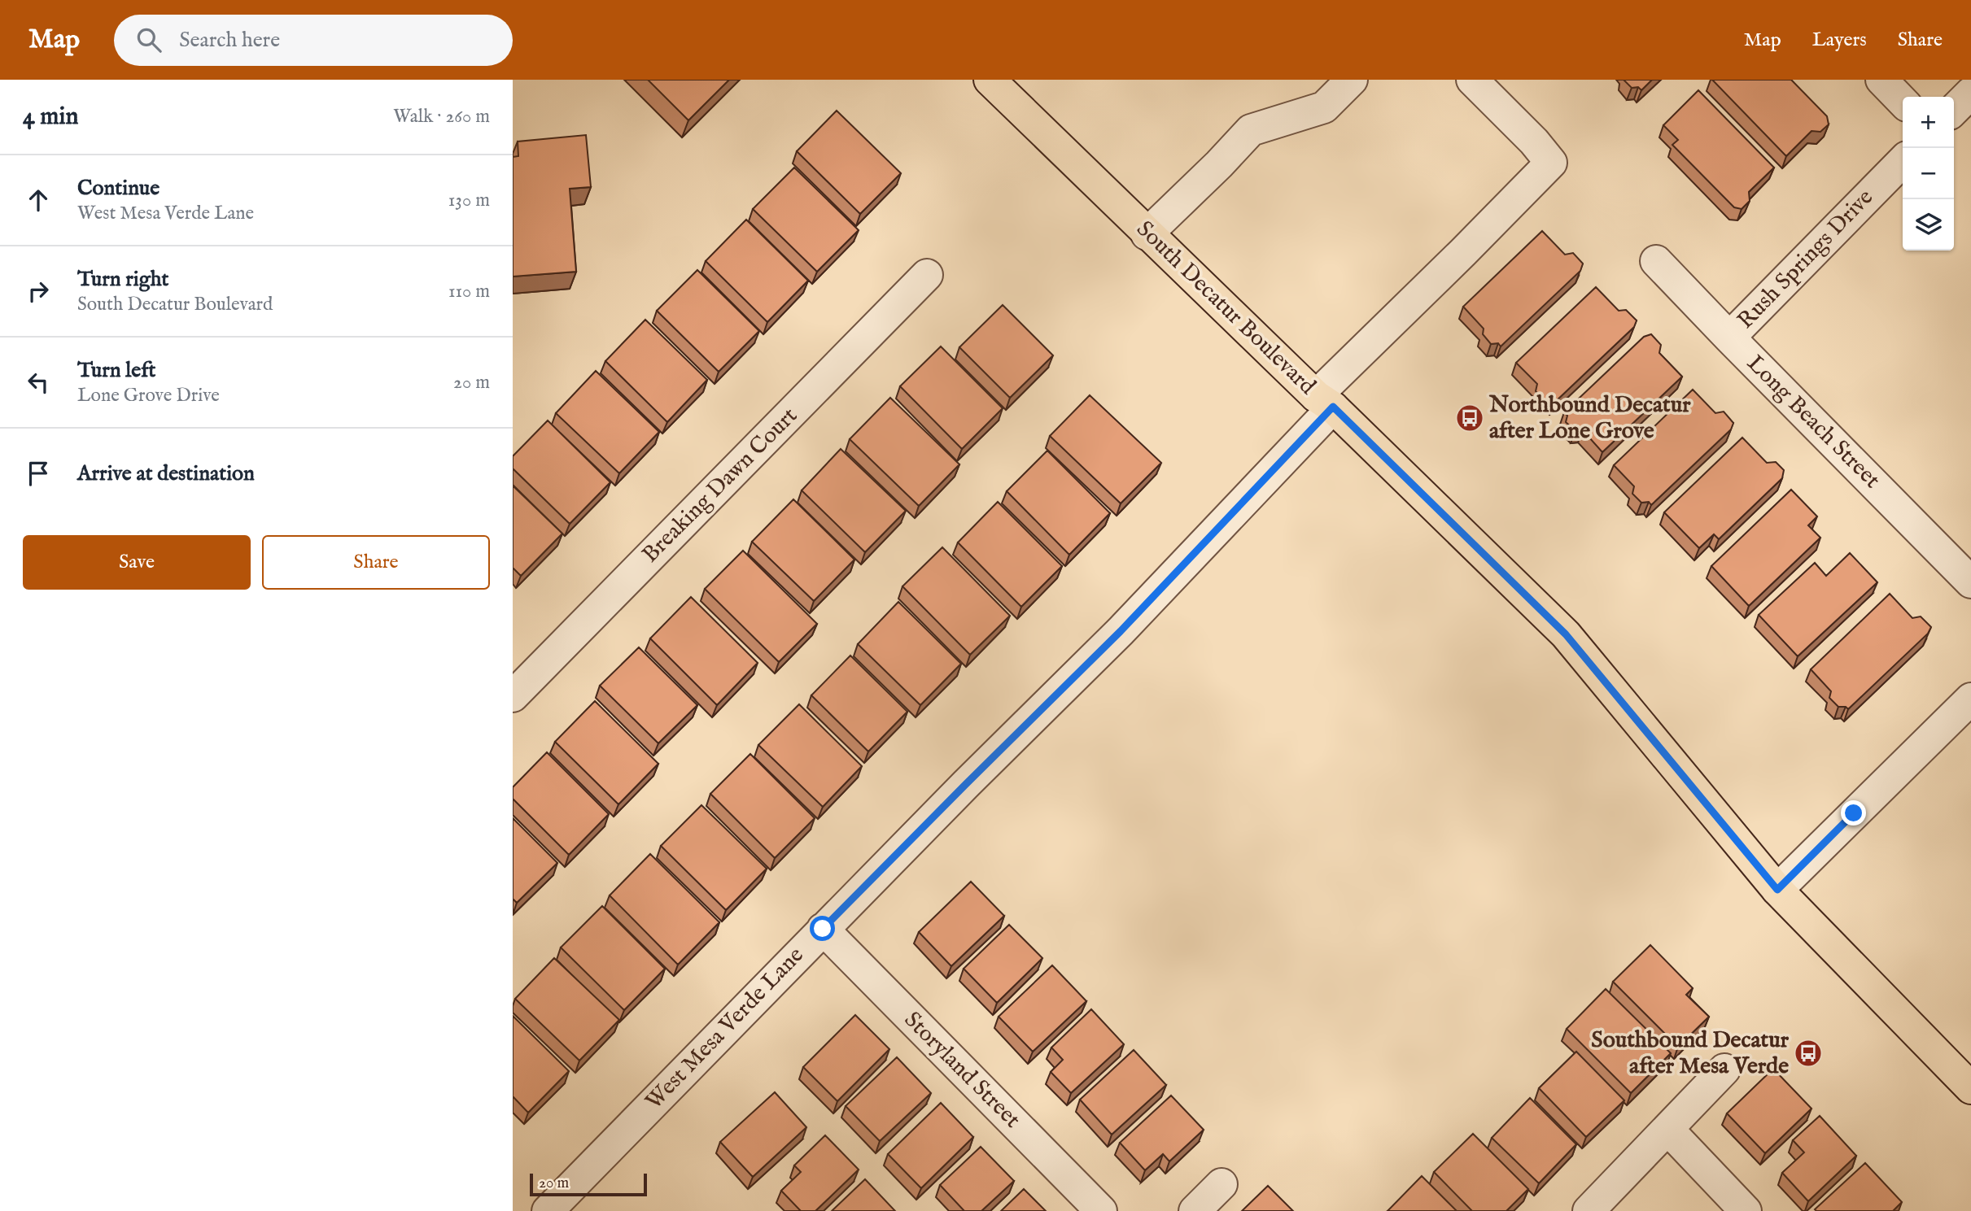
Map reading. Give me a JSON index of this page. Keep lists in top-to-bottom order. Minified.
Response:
{"streets":{"main road":["South Decatur Boulevard"],"street":["Rush Springs Drive","Long Beach Street","Breaking Dawn Court","West Mesa Verde Lane","Storyland Street"]},"crossings":[["Rush Springs Drive","Long Beach Street"],["South Decatur Boulevard","West Mesa Verde Lane"],["West Mesa Verde Lane","Storyland Street"]],"places":{"bus stop":["Northbound Decatur after Lone Grove","Southbound Decatur after Mesa Verde"]},"scale_bar":"20 m","page":{"header":"Map","search":"Search here","nav":["Map","Layers","Share"],"heading":["4 min","Walk · 260 m"],"map_buttons":["+","−"],"list":[["Continue","West Mesa Verde Lane","130 m"],["Turn right","South Decatur Boulevard","110 m"],["Turn left","Lone Grove Drive","20 m"],"Arrive at destination"],"buttons":["Save","Share"],"scale":"20 m"}}
